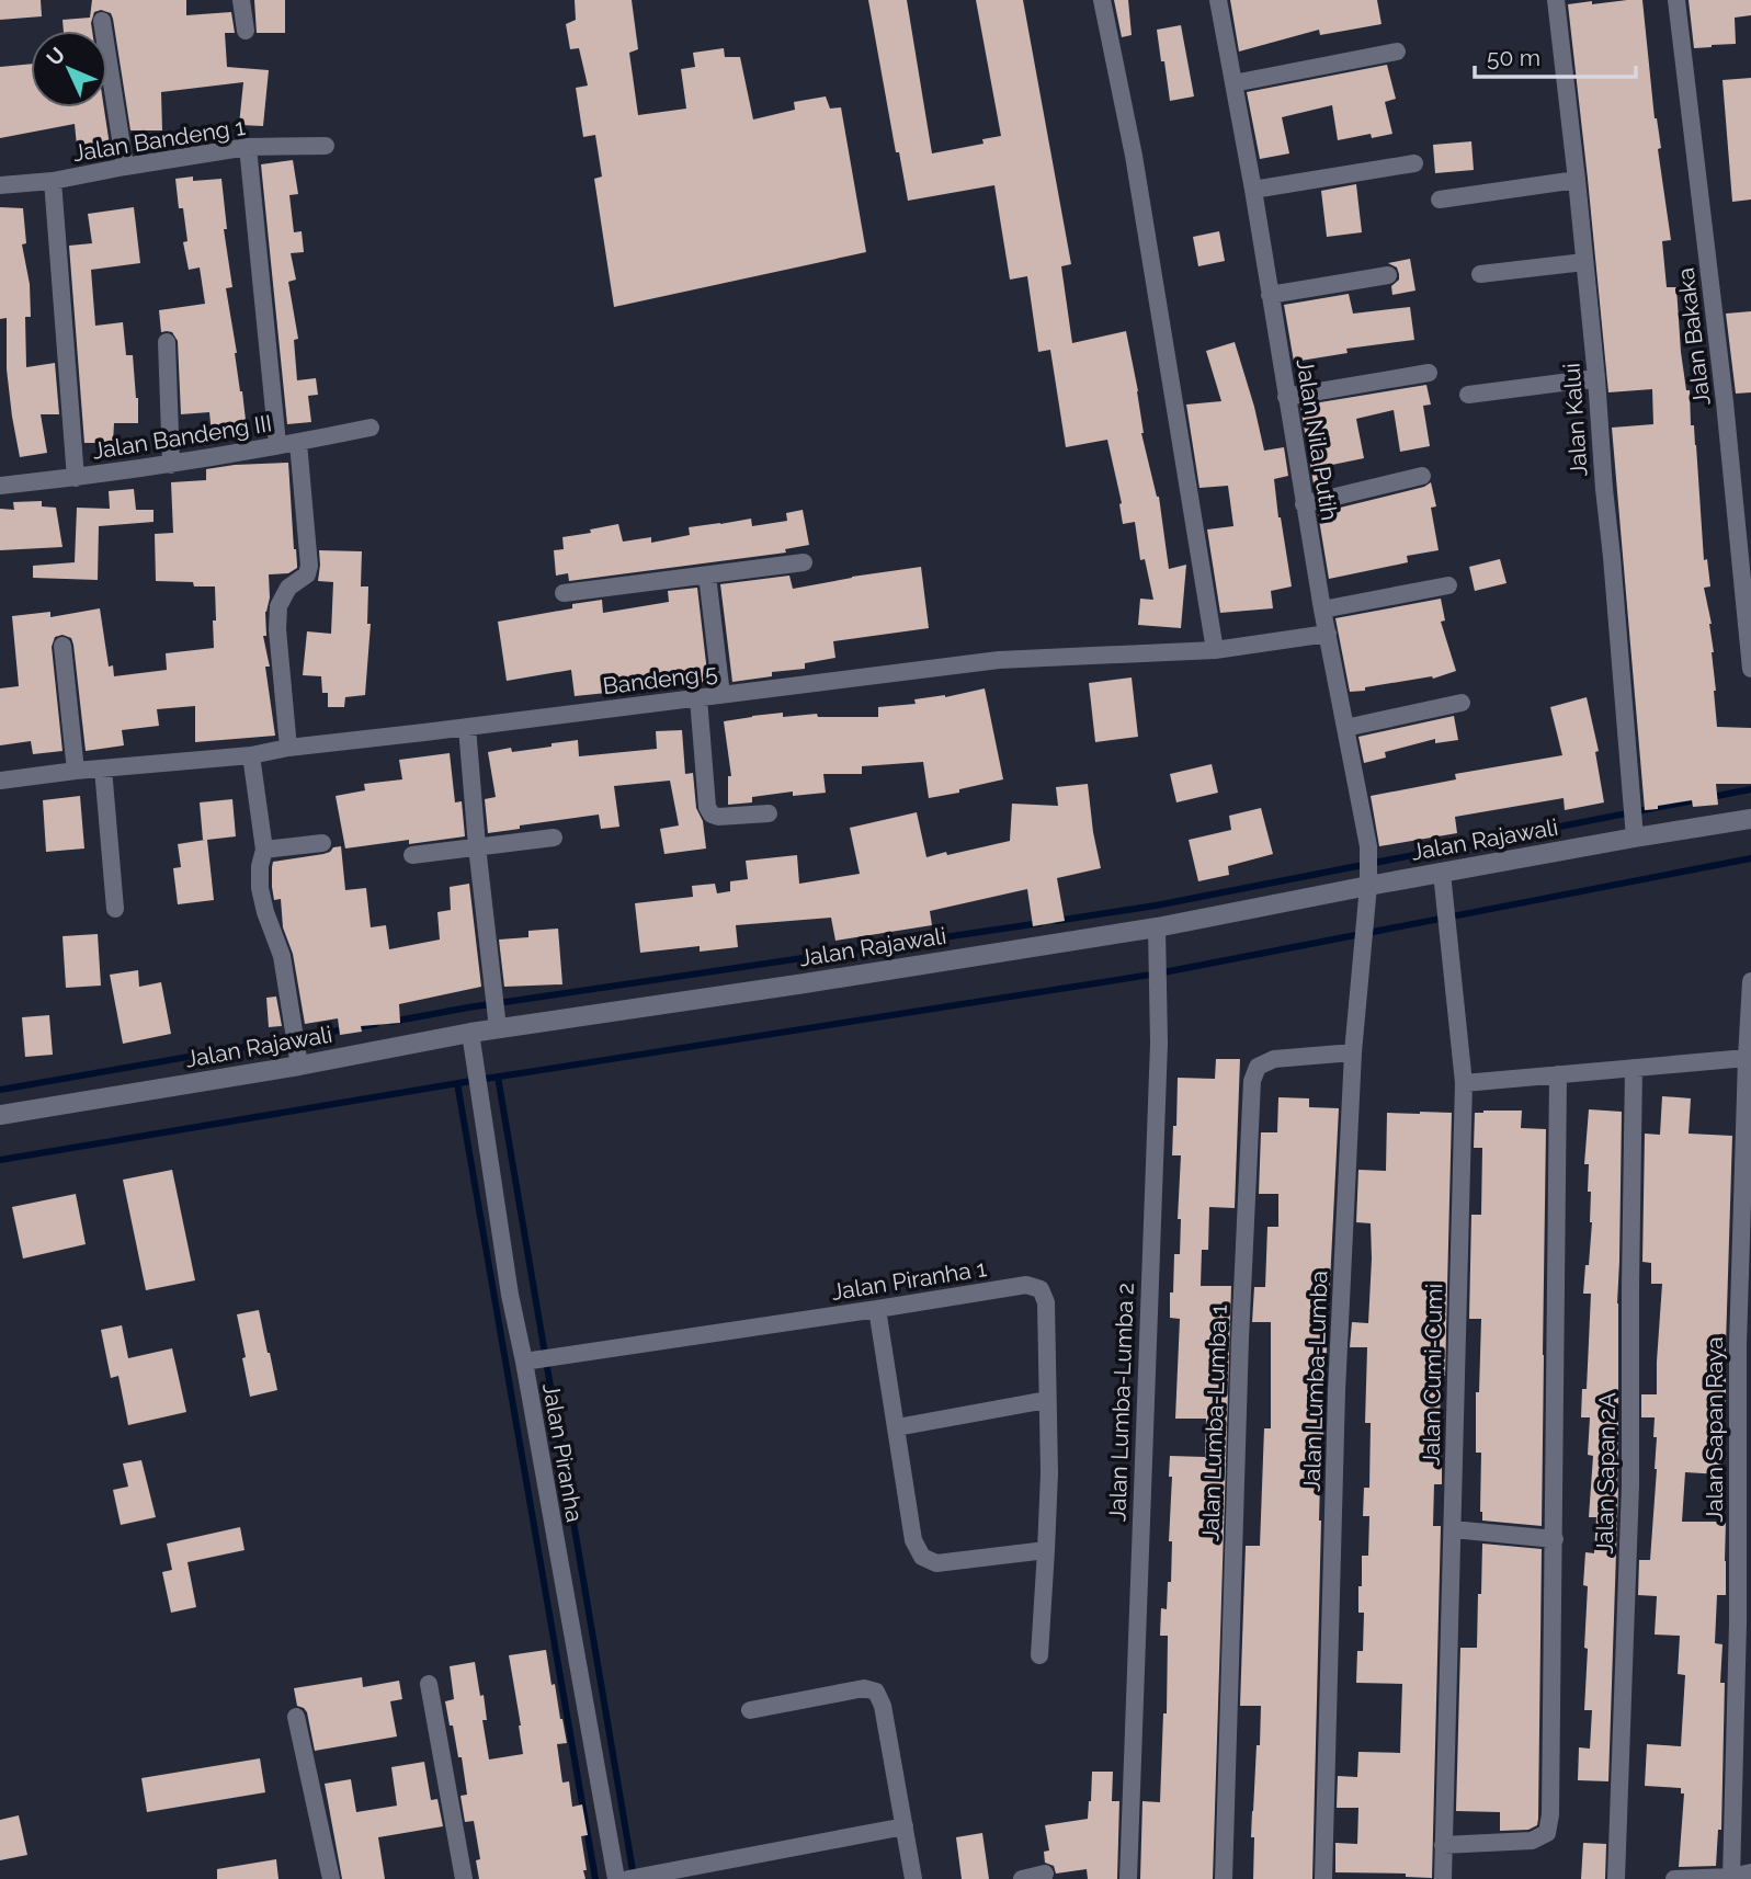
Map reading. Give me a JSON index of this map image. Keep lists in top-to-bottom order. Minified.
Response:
{"streets":{"main road":["Jalan Rajawali"],"street":["Jalan Bandeng 1","Jalan Bakaka","Jalan Kalui","Jalan Bandeng III","Jalan Nila Putih","Bandeng 5","Jalan Piranha 1","Jalan Cumi-Cumi","Jalan Lumba-Lumba","Jalan Lumba-Lumba 2","Jalan Lumba-Lumba 1","Jalan Sapan Raya","Jalan Piranha","Jalan Sapan 2A"]},"crossings":[["Jalan Kalui","Jalan Rajawali"],["Jalan Nila Putih","Bandeng 5"],["Jalan Nila Putih","Jalan Rajawali"],["Jalan Nila Putih","Jalan Lumba-Lumba"],["Jalan Rajawali","Jalan Cumi-Cumi"],["Jalan Rajawali","Jalan Lumba-Lumba"],["Jalan Rajawali","Jalan Lumba-Lumba 2"],["Jalan Rajawali","Jalan Piranha"],["Jalan Piranha 1","Jalan Piranha"],["Jalan Lumba-Lumba","Jalan Lumba-Lumba 1"]],"scale_bar":"50 m","north":"top left"}
